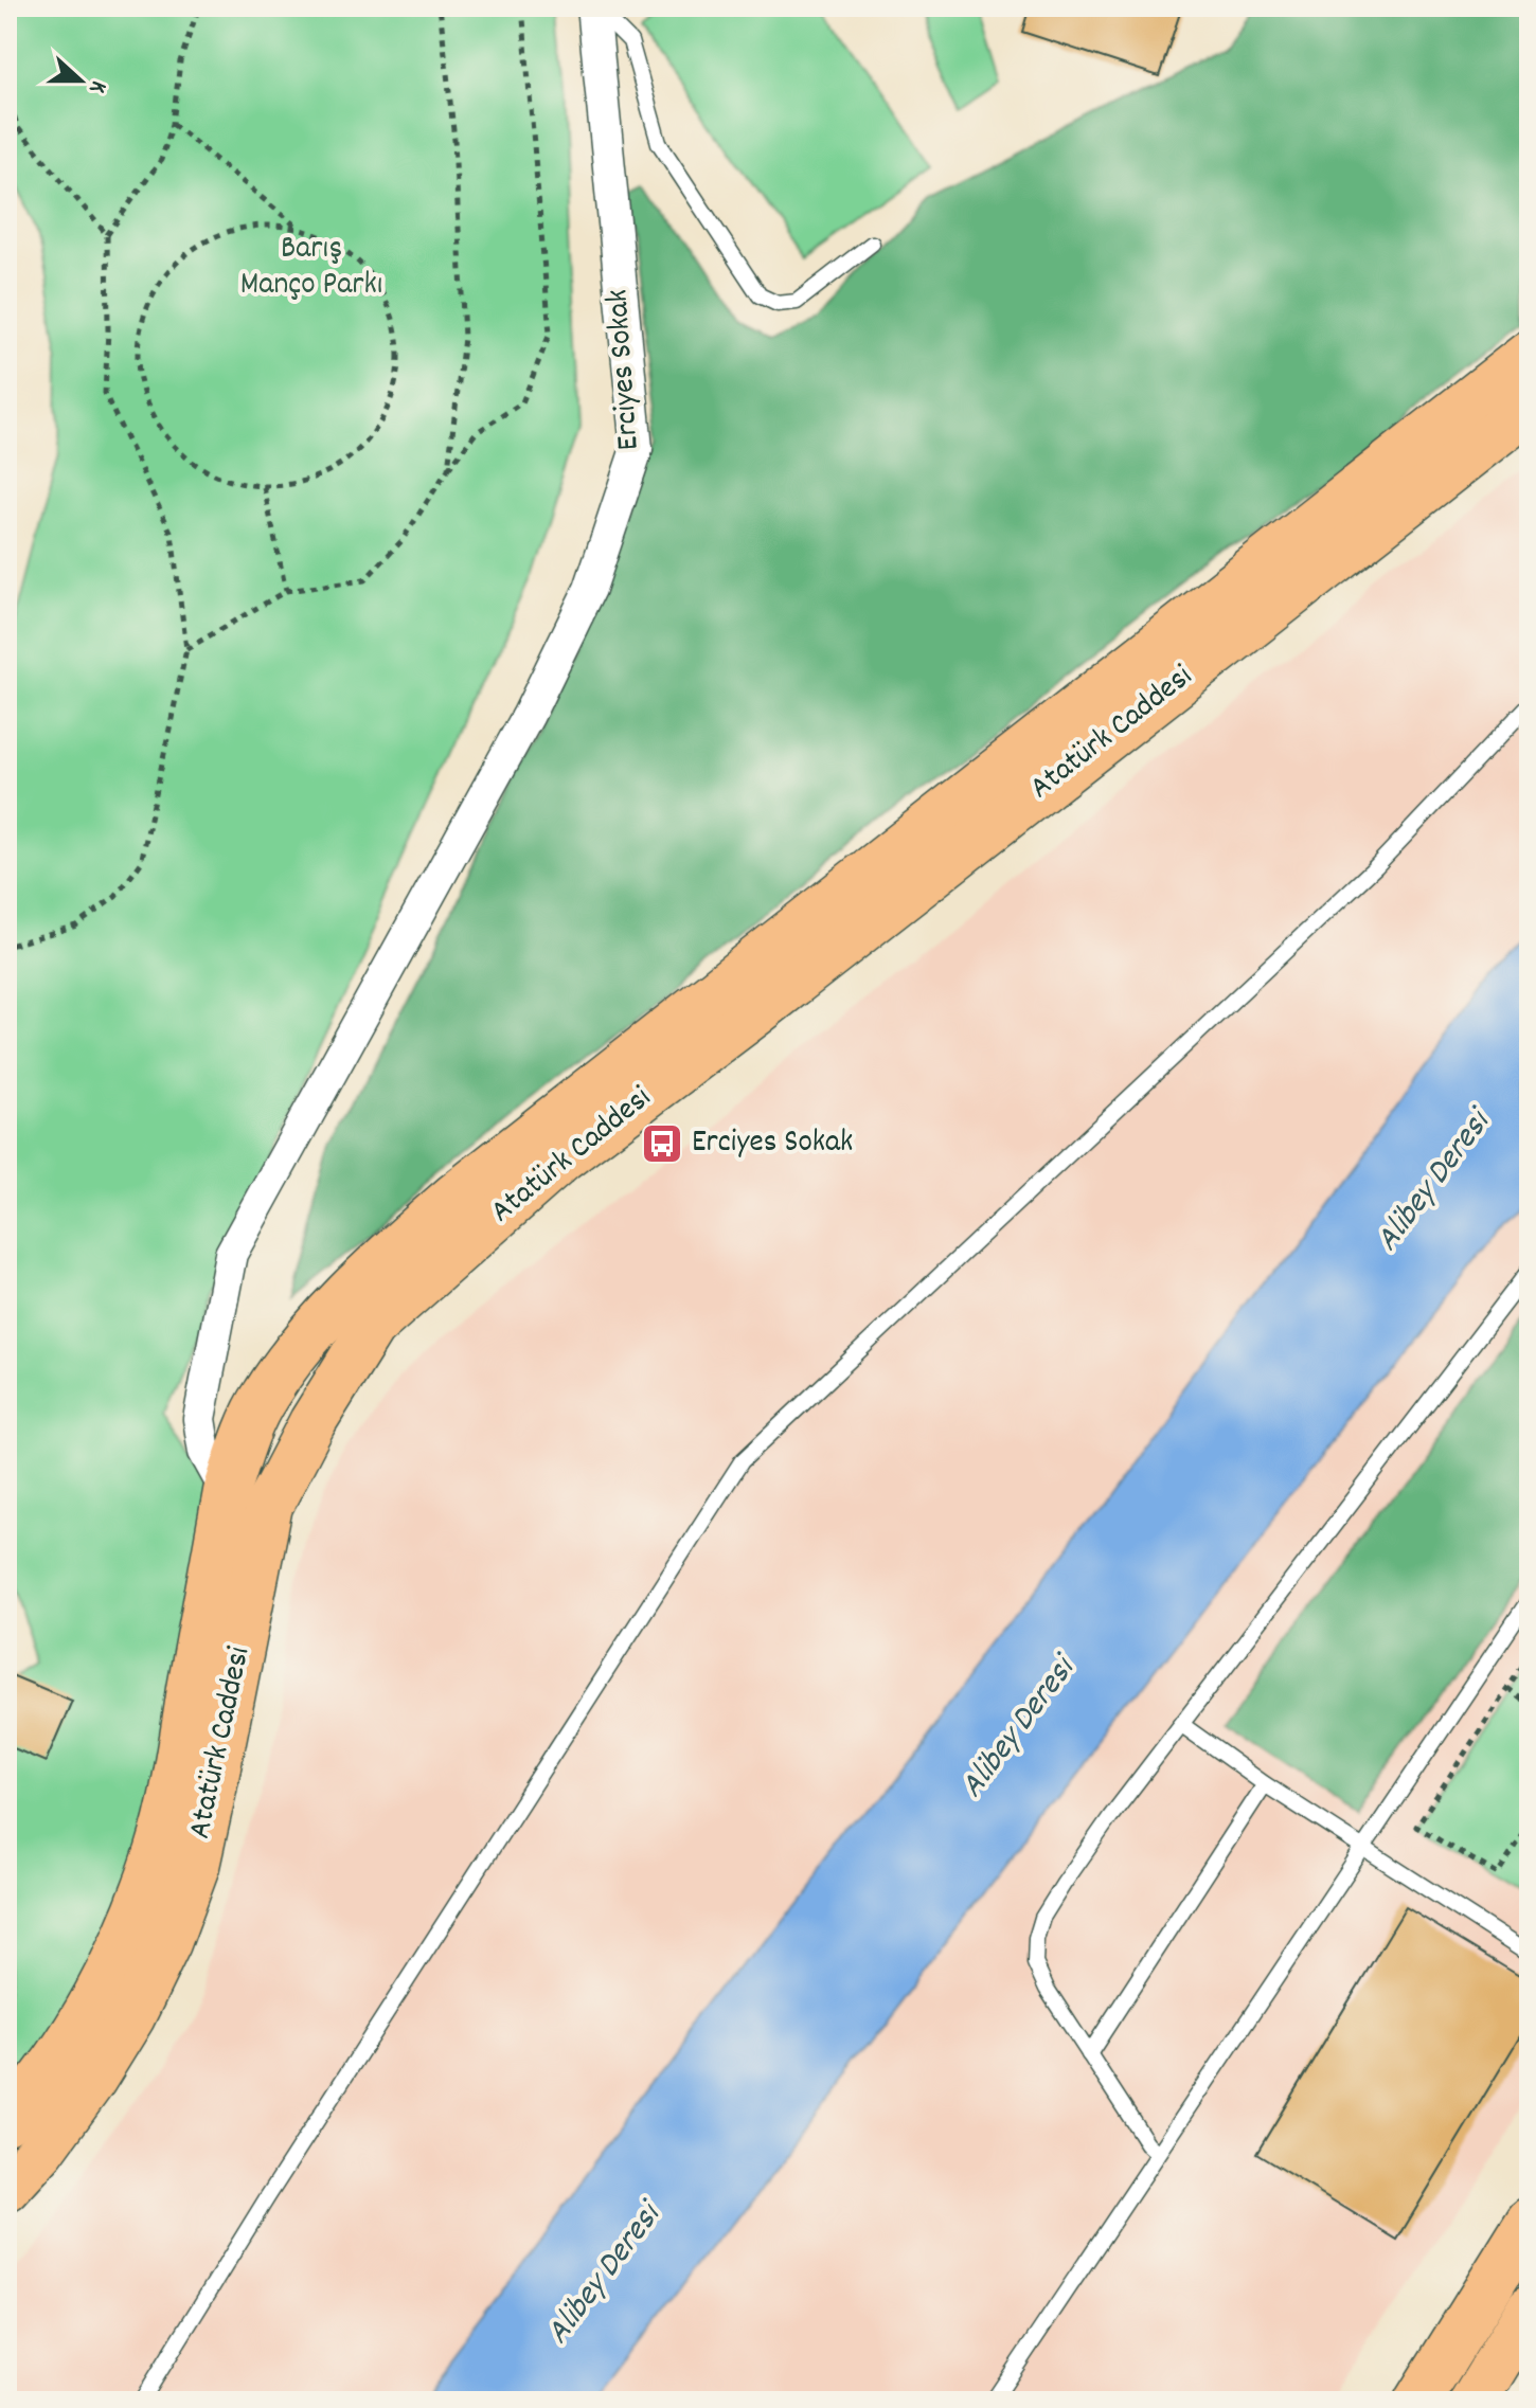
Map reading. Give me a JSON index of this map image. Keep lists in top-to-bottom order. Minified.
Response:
{"streets":{"main road":["Atatürk Caddesi"],"street":["Erciyes Sokak"]},"crossings":[["Erciyes Sokak","Atatürk Caddesi"]],"water":["Alibey Deresi"],"parks":["Barış Manço Parkı"],"places":{"bus stop":["Erciyes Sokak"]},"north":"right"}
